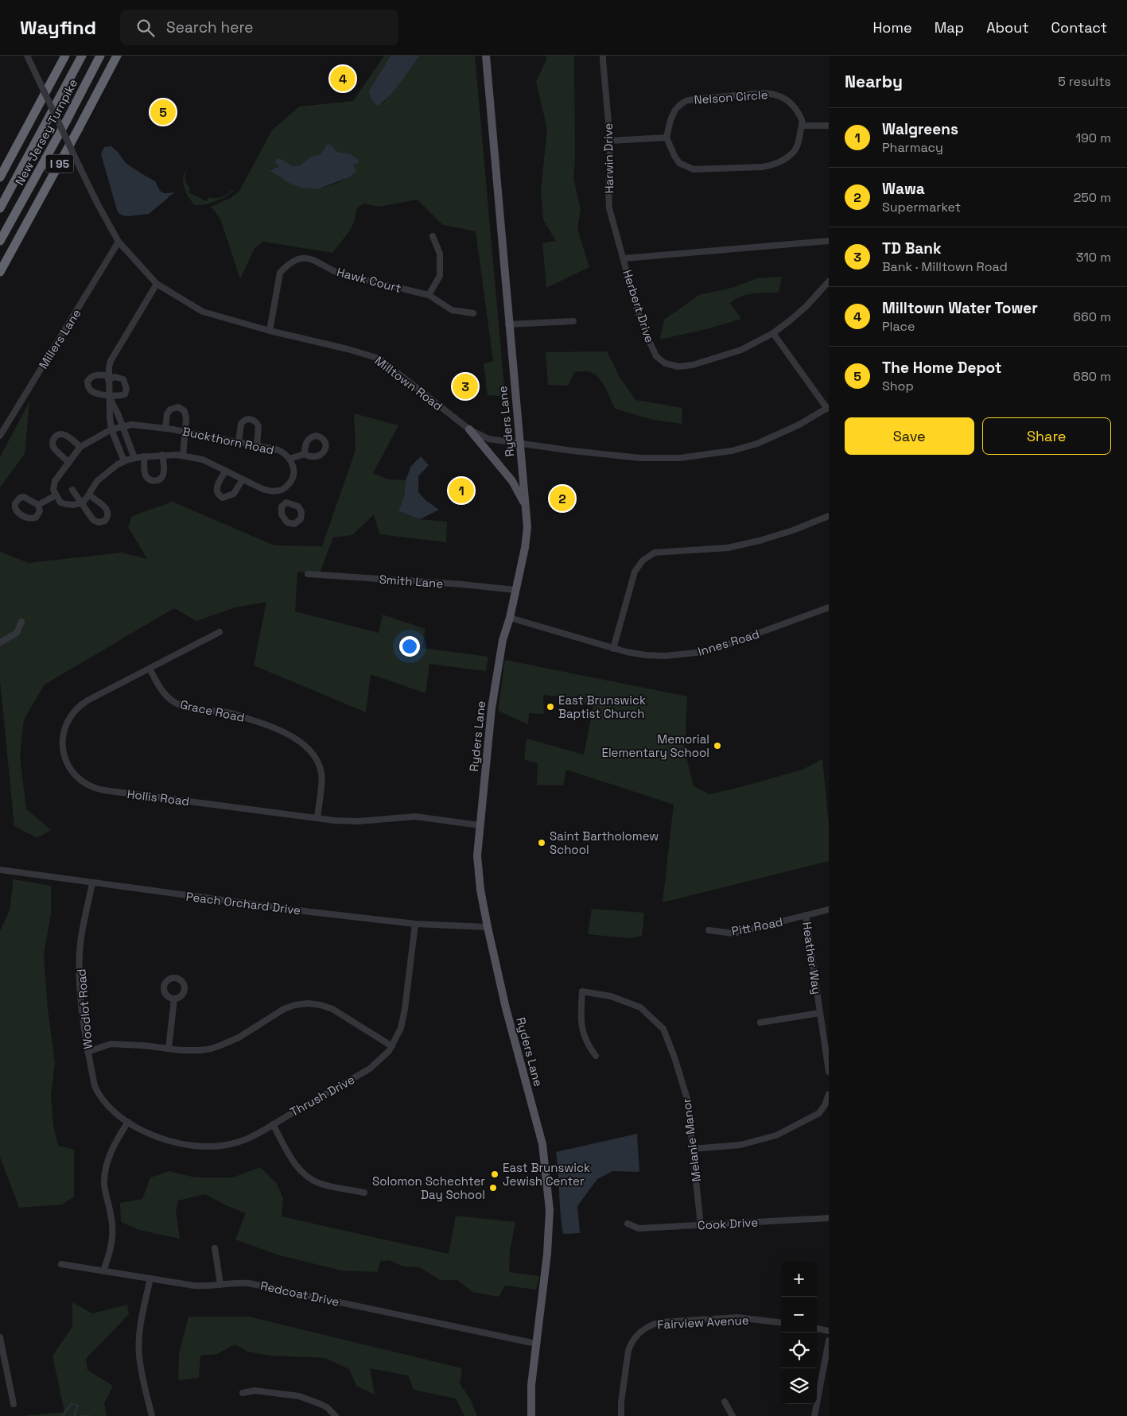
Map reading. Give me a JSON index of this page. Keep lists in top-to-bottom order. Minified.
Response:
{"streets":{"highway":["New Jersey Turnpike","I 95"],"main road":["Ryders Lane"],"street":["Nelson Circle","Harwin Drive","Hawk Court","Herbert Drive","Millers Lane","Milltown Road","Buckthorn Road","Smith Lane","Innes Road","Grace Road","Hollis Road","Peach Orchard Drive","Pitt Road","Heather Way","Woodlot Road","Thrush Drive","Melanie Manor","Cook Drive","Redcoat Drive","Fairview Avenue"]},"crossings":[["Harwin Drive","Herbert Drive"],["Hawk Court","Milltown Road"],["Millers Lane","Milltown Road"],["Milltown Road","Ryders Lane"],["Ryders Lane","Smith Lane"],["Ryders Lane","Innes Road"],["Ryders Lane","Hollis Road"],["Ryders Lane","Peach Orchard Drive"],["Ryders Lane","Redcoat Drive"],["Grace Road","Hollis Road"],["Peach Orchard Drive","Woodlot Road"],["Peach Orchard Drive","Thrush Drive"],["Pitt Road","Heather Way"],["Woodlot Road","Thrush Drive"],["Melanie Manor","Cook Drive"]],"places":["East Brunswick Baptist Church","Memorial Elementary School","Saint Bartholomew School","East Brunswick Jewish Center","Solomon Schechter Day School"],"page":{"header":"Wayfind","search":"Search here","nav":["Home","Map","About","Contact"],"heading":["Nearby","5 results"],"pins":["4","5","3","1","2"],"list":[{"mark":"1","name":"Walgreens","note":"Pharmacy","value":"190 m"},{"mark":"2","name":"Wawa","note":"Supermarket","value":"250 m"},{"mark":"3","name":"TD Bank","note":"Bank · Milltown Road","value":"310 m"},{"mark":"4","name":"Milltown Water Tower","note":"Place","value":"660 m"},{"mark":"5","name":"The Home Depot","note":"Shop","value":"680 m"}],"buttons":["Save","Share"],"map_buttons":["+","−"]}}
